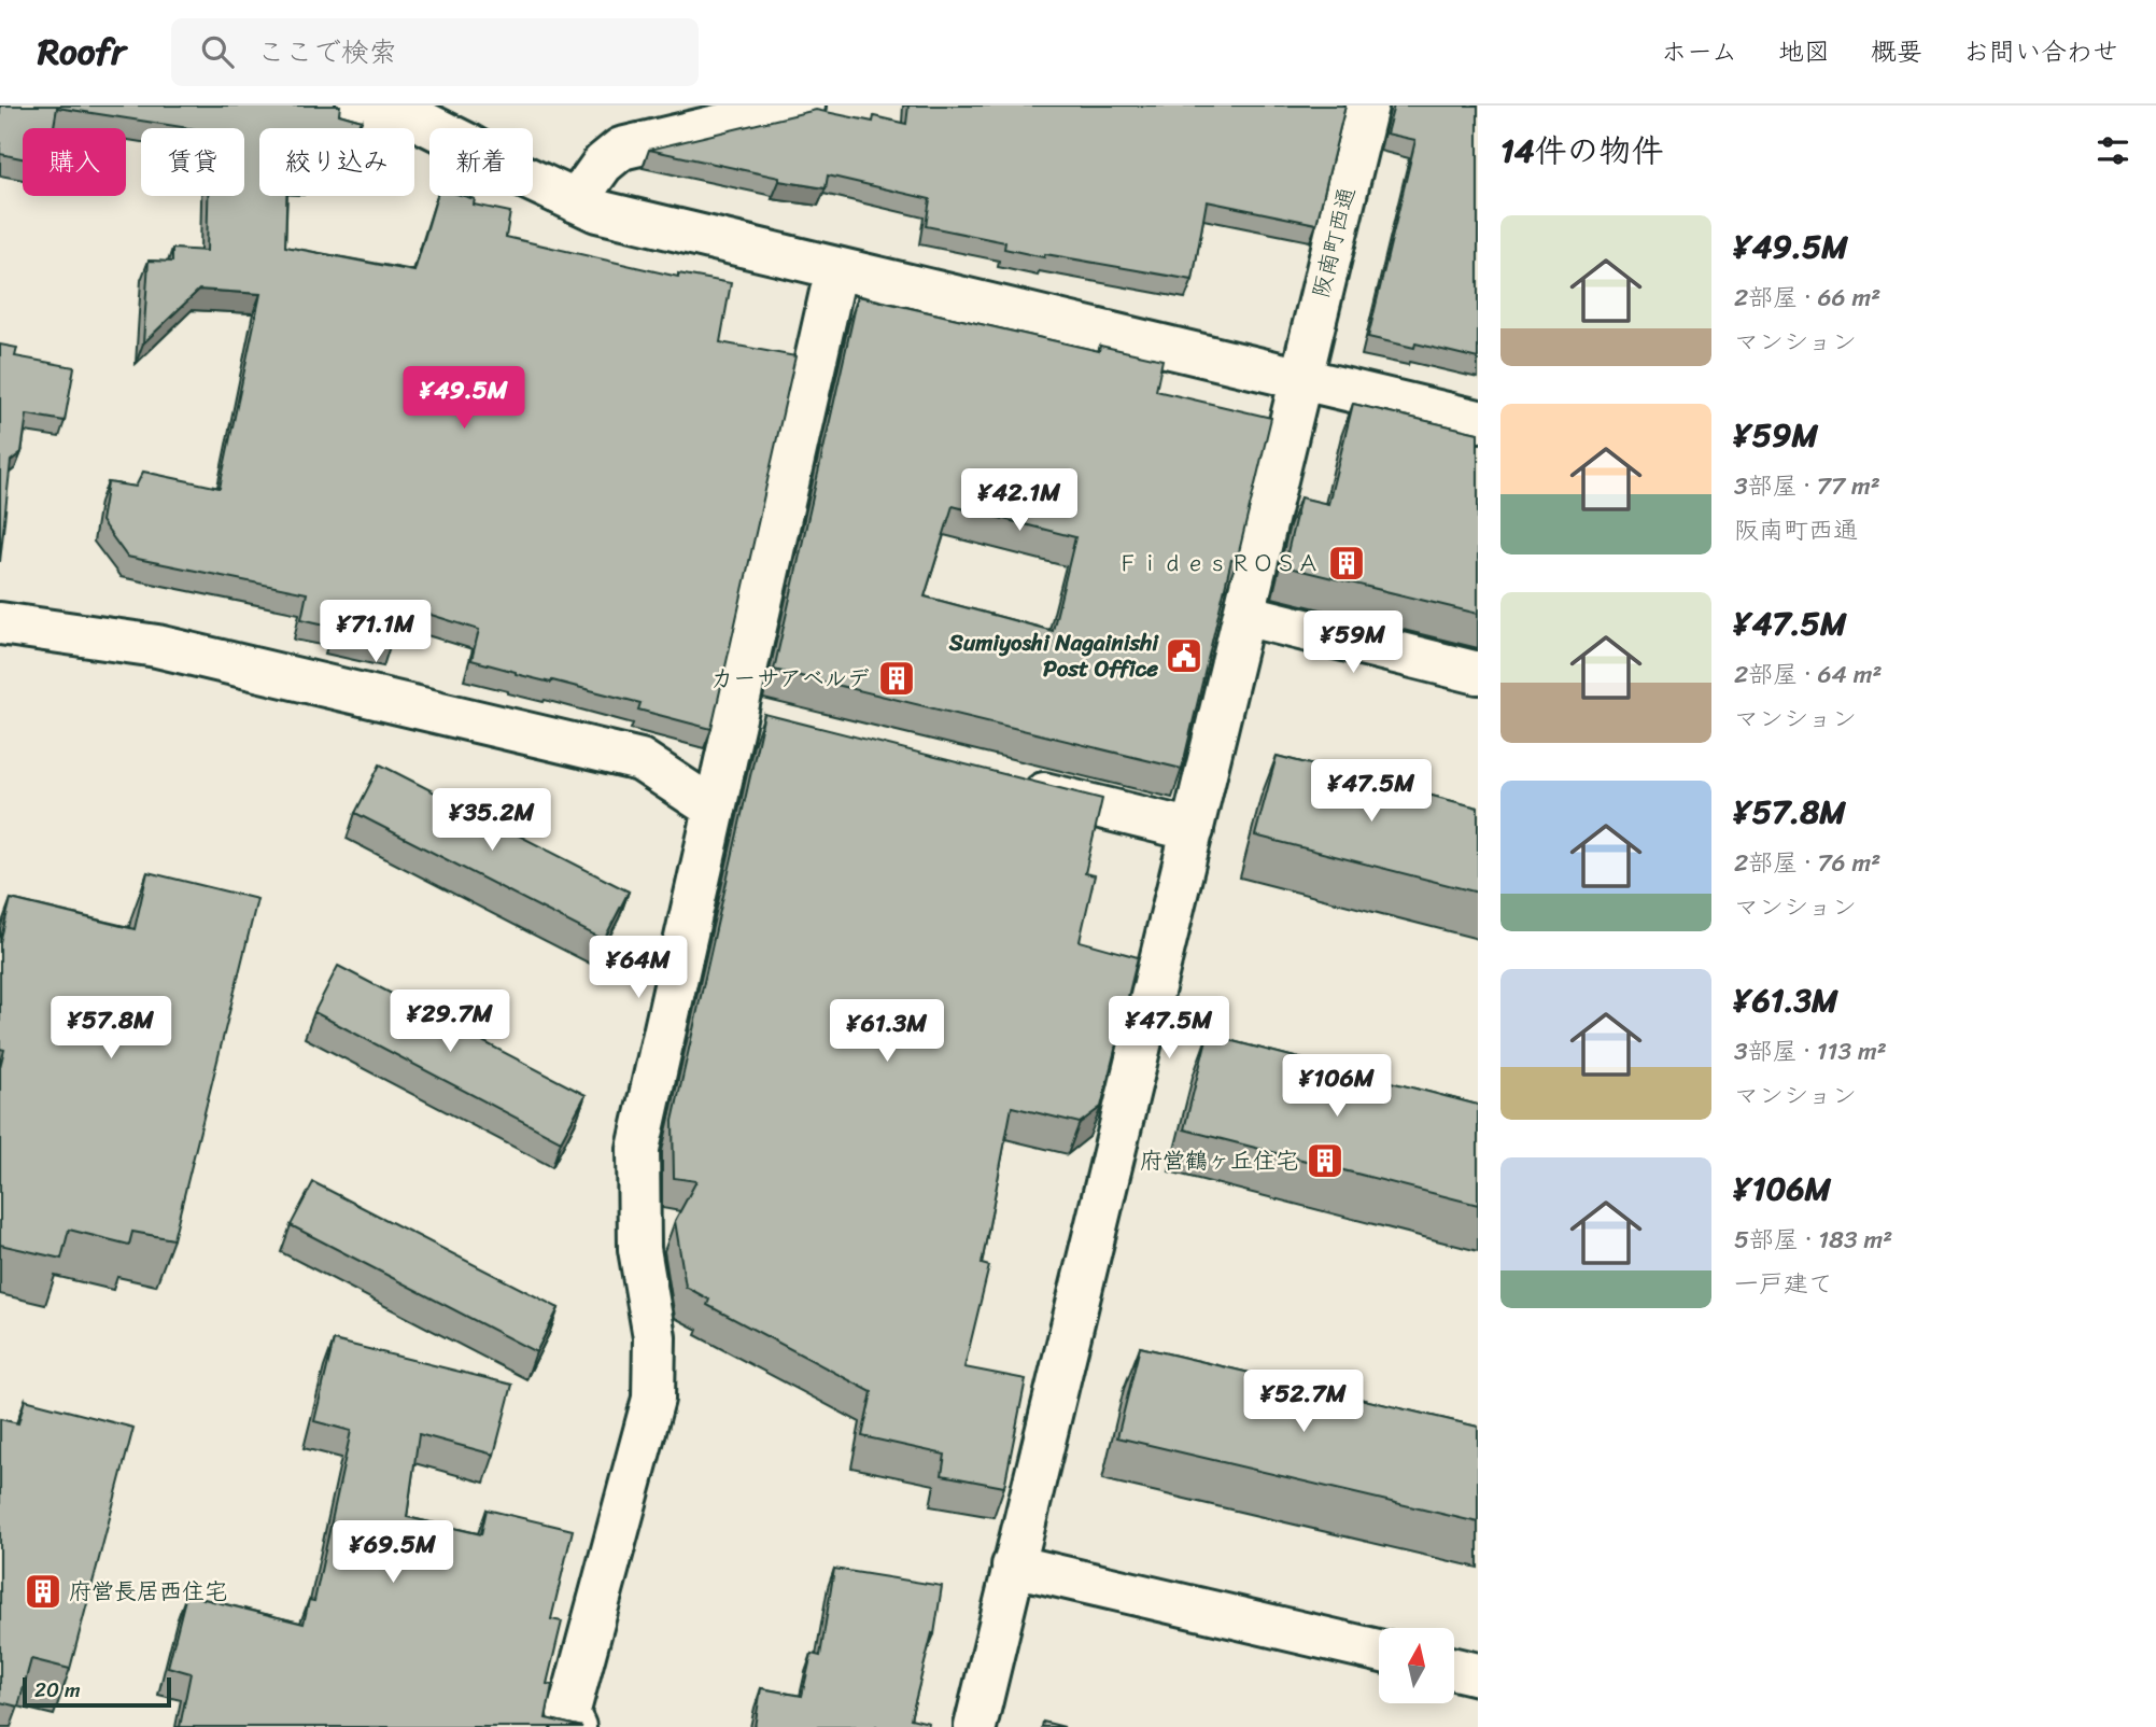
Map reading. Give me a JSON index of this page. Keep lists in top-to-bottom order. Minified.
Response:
{"streets":{"street":["阪南町西通"]},"places":{"building":["ＦｉｄｅｓＲＯＳＡ","カーサアベルデ","府営鶴ヶ丘住宅","府営長居西住宅"],"public building":["Sumiyoshi Nagainishi Post Office"]},"scale_bar":"20 m","north":"top","page":{"header":"Roofr","search":"ここで検索","nav":["ホーム","地図","概要","お問い合わせ"],"heading":"14件の物件","chip":["購入","賃貸","絞り込み","新着"],"list":[{"name":"¥49.5M","note":"2部屋 · 66 m² · マンション"},{"name":"¥59M","note":"3部屋 · 77 m² · 阪南町西通"},{"name":"¥47.5M","note":"2部屋 · 64 m² · マンション"},{"name":"¥57.8M","note":"2部屋 · 76 m² · マンション"},{"name":"¥61.3M","note":"3部屋 · 113 m² · マンション"},{"name":"¥106M","note":"5部屋 · 183 m² · 一戸建て"}],"price":["¥49.5M","¥42.1M","¥71.1M","¥59M","¥47.5M","¥35.2M","¥64M","¥29.7M","¥57.8M","¥47.5M","¥61.3M","¥106M","¥52.7M","¥69.5M"],"scale":"20 m"}}
